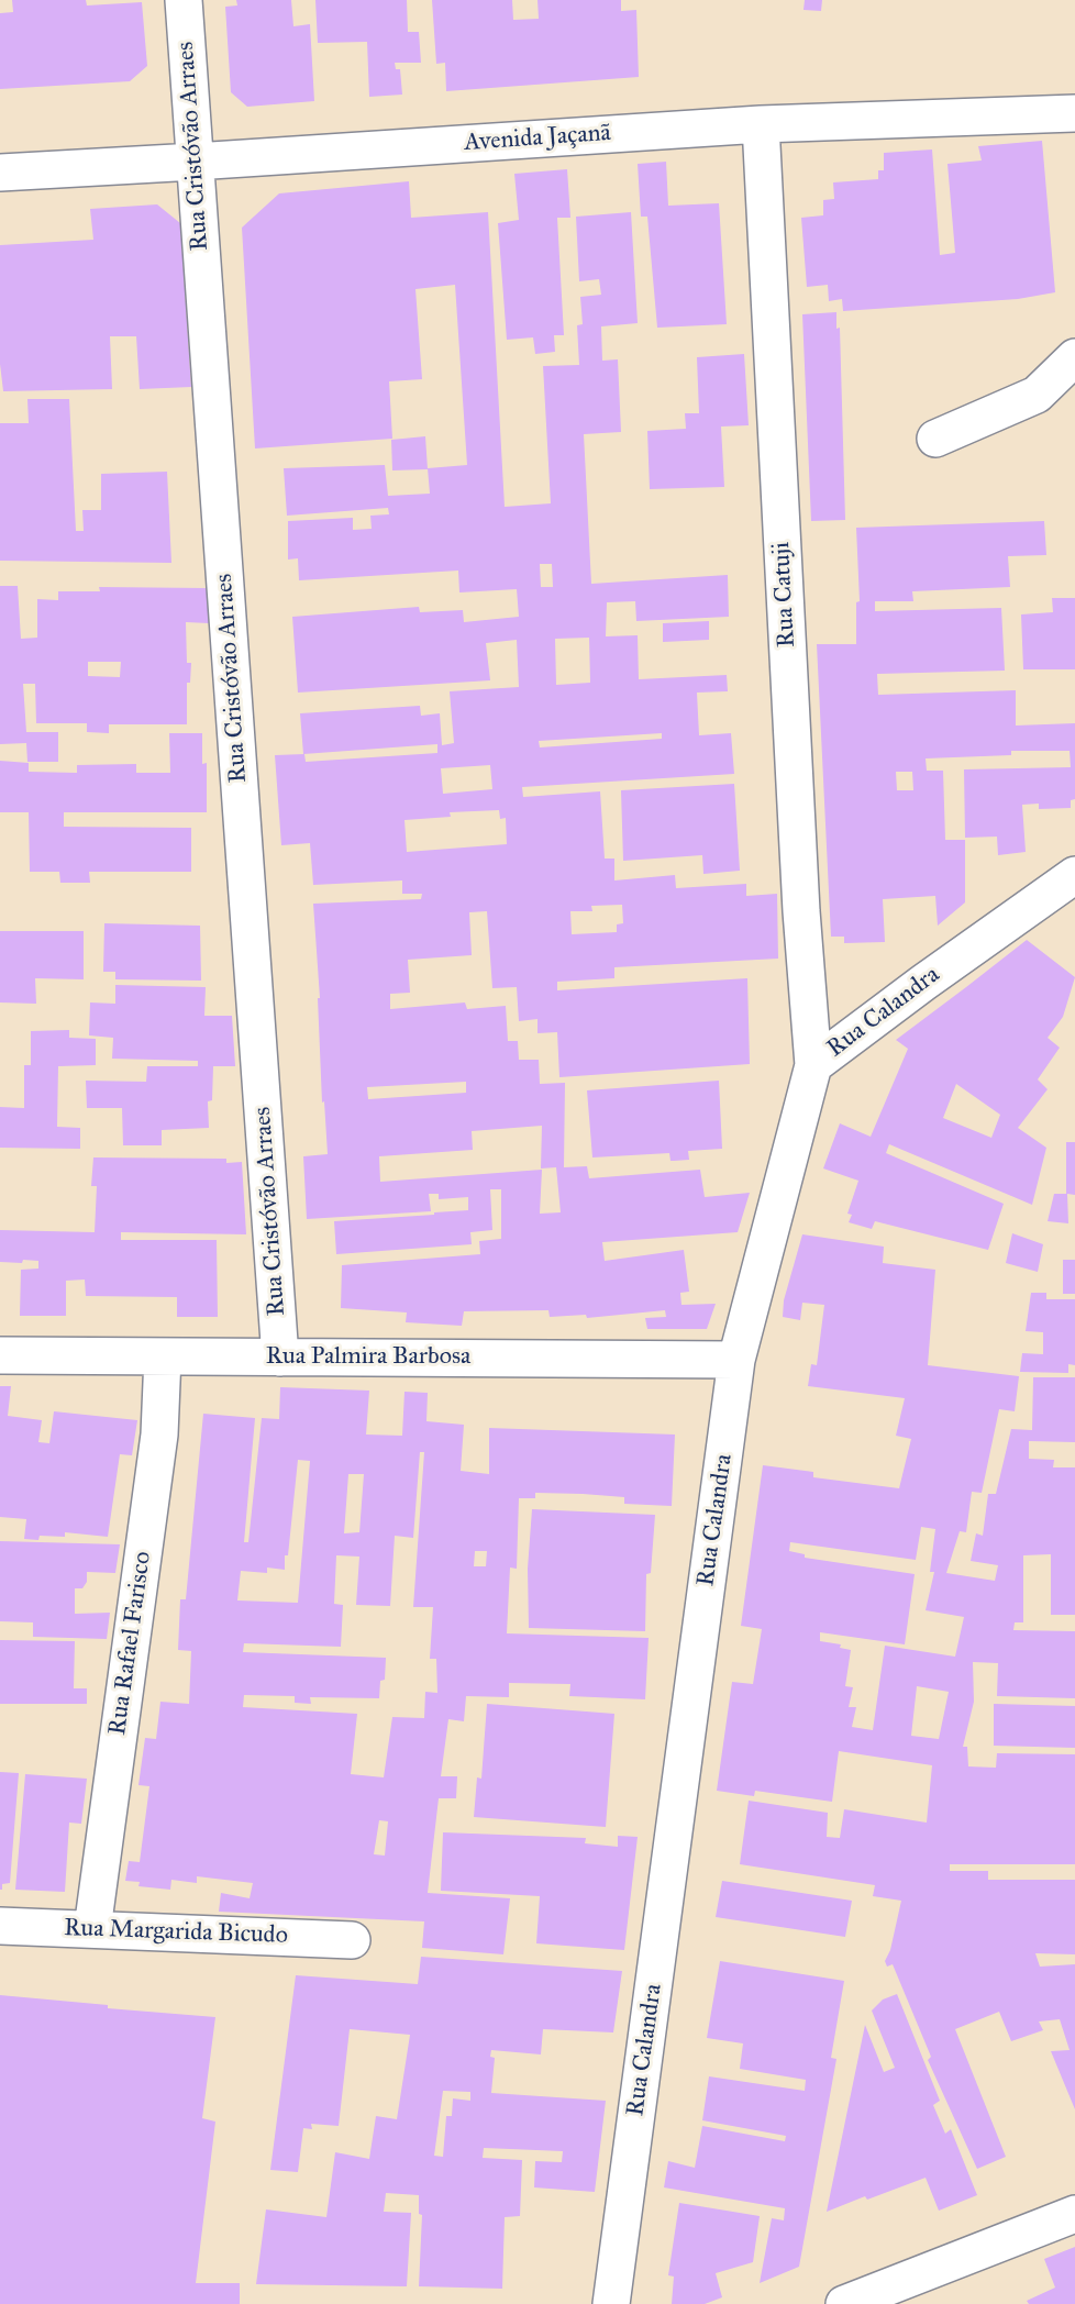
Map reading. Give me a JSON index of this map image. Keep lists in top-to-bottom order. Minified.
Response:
{"streets":{"street":["Avenida Jaçanã","Rua Cristóvão Arraes","Rua Catuji","Rua Calandra","Rua Palmira Barbosa","Rua Rafael Farisco","Rua Margarida Bicudo"]},"crossings":[["Avenida Jaçanã","Rua Cristóvão Arraes"],["Avenida Jaçanã","Rua Catuji"],["Rua Cristóvão Arraes","Rua Palmira Barbosa"],["Rua Catuji","Rua Calandra"],["Rua Calandra","Rua Palmira Barbosa"],["Rua Palmira Barbosa","Rua Rafael Farisco"],["Rua Rafael Farisco","Rua Margarida Bicudo"]]}
